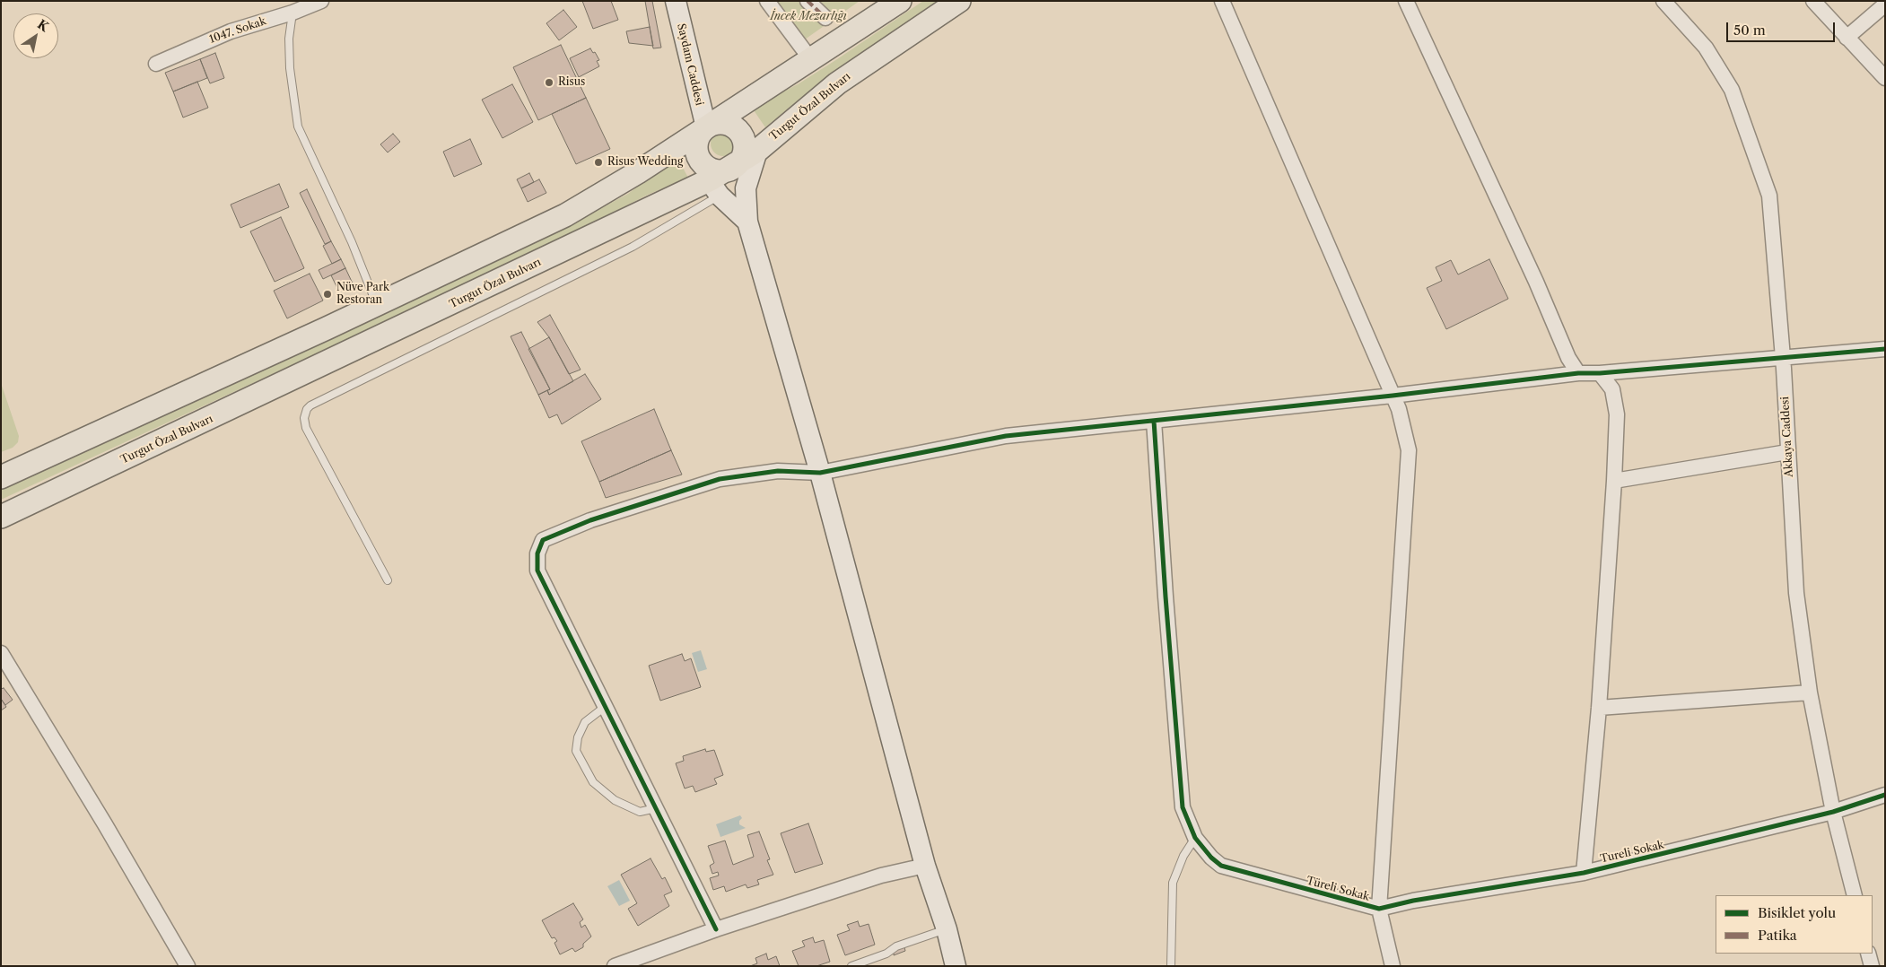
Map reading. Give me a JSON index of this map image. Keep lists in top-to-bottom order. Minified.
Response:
{"streets":{"main road":["Turgut Özal Bulvarı"],"street":["1047. Sokak","Saydam Caddesi","Akkaya Caddesi","Tureli Sokak","Türeli Sokak"]},"crossings":[["Saydam Caddesi","Turgut Özal Bulvarı"],["Akkaya Caddesi","Tureli Sokak"],["Tureli Sokak","Türeli Sokak"]],"parks":["İncek Mezarlığı"],"places":["Risus","Risus Wedding","Nüve Park Restoran"],"legend":["Bisiklet yolu","Patika"],"scale_bar":"50 m","north":"top right"}
